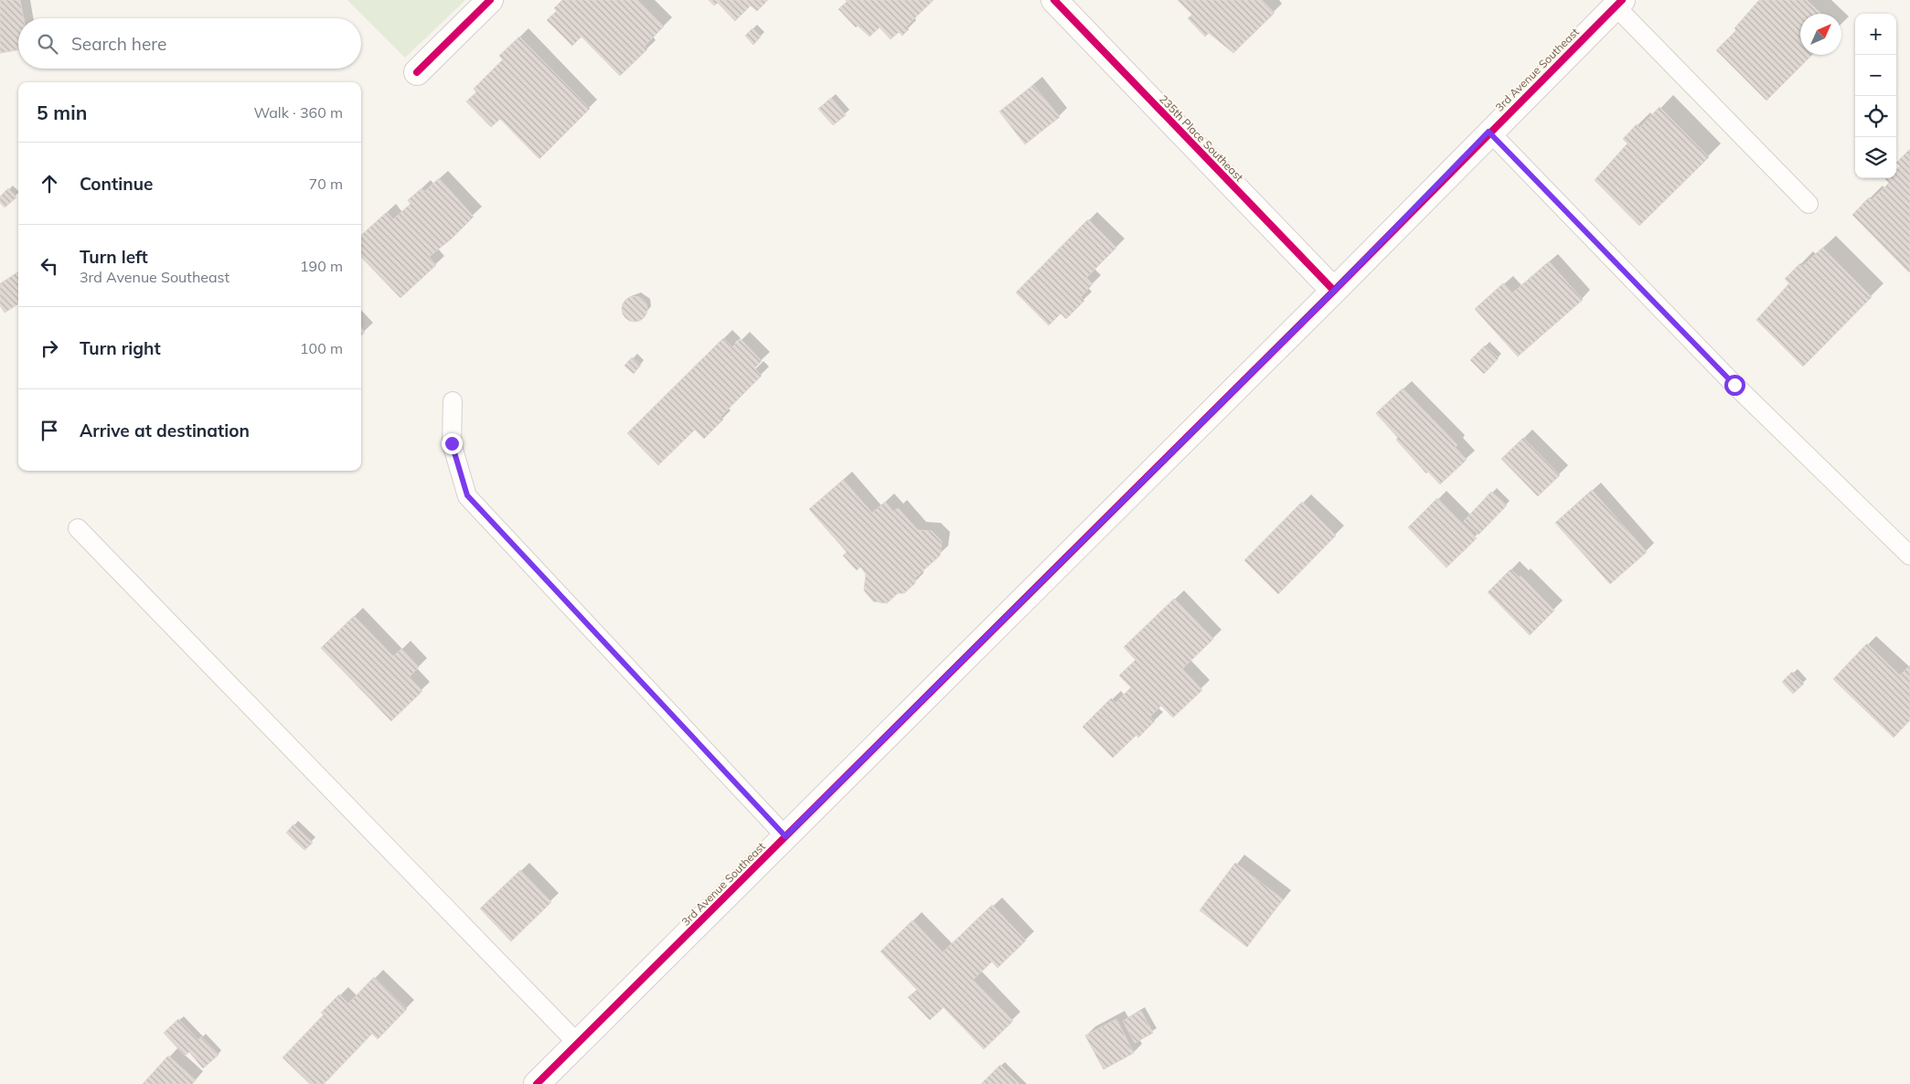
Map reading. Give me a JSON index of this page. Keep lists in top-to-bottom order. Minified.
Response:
{"streets":{"street":["3rd Avenue Southeast","235th Place Southeast"]},"crossings":[["3rd Avenue Southeast","235th Place Southeast"]],"north":"top right","page":{"map_buttons":["+","−"],"search":"Search here","heading":["5 min","Walk · 360 m"],"list":[["Continue","70 m"],["Turn left","3rd Avenue Southeast","190 m"],["Turn right","100 m"],"Arrive at destination"]}}
